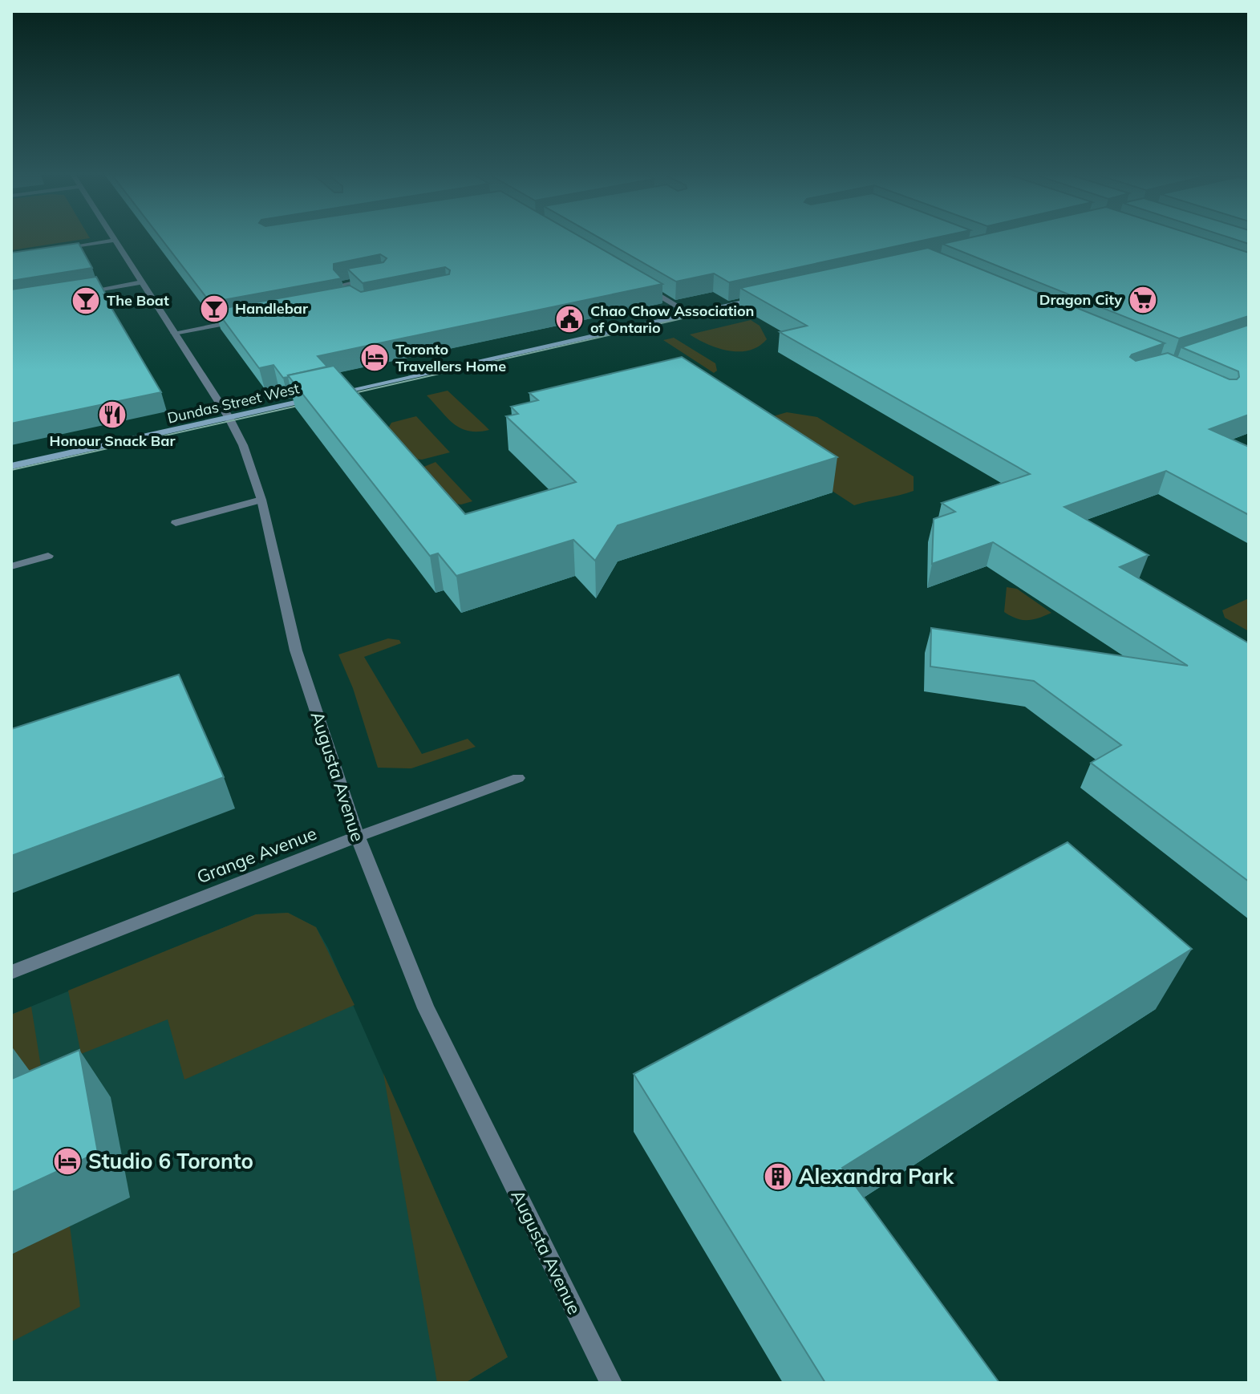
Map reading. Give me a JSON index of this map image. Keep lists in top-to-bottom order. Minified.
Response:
{"streets":{"main road":["Dundas Street West"],"street":["Augusta Avenue","Grange Avenue"]},"crossings":[["Dundas Street West","Augusta Avenue"],["Augusta Avenue","Grange Avenue"]],"places":{"supermarket":["Dragon City"],"bar":["The Boat","Handlebar"],"public building":["Chao Chow Association of Ontario"],"hotel":["Toronto Travellers Home","Studio 6 Toronto"],"restaurant":["Honour Snack Bar"],"building":["Alexandra Park"]}}
